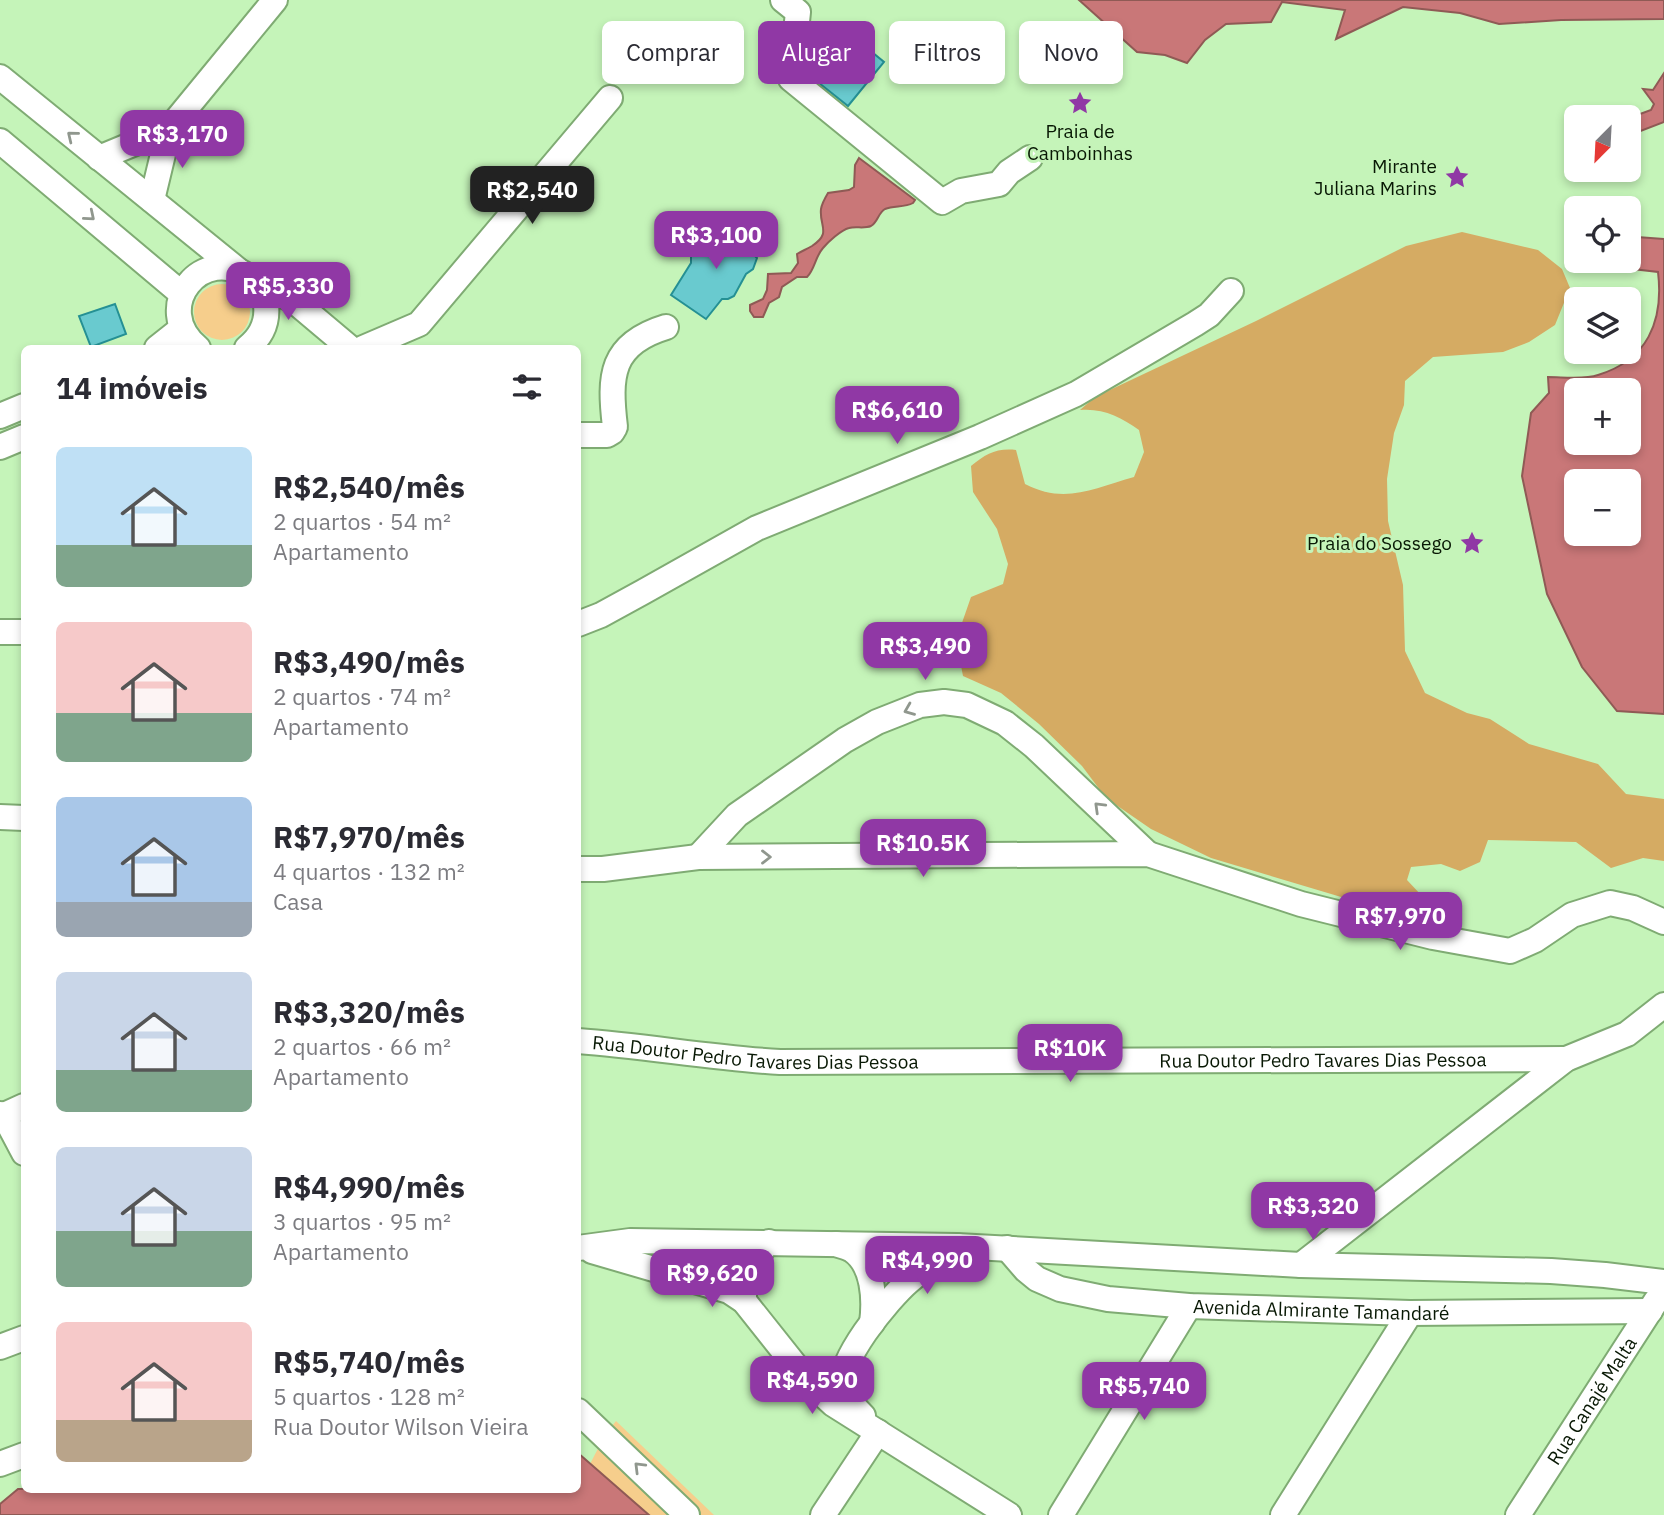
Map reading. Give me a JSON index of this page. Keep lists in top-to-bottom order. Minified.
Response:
{"streets":{"street":["Rua Doutor Pedro Tavares Dias Pessoa","Avenida Almirante Tamandaré","Rua Canajé Malta"]},"crossings":[["Avenida Almirante Tamandaré","Rua Canajé Malta"]],"places":{"place":["Praia de Camboinhas","Mirante Juliana Marins","Praia do Sossego"]},"north":"bottom left","page":{"chip":["Comprar","Alugar","Filtros","Novo"],"map_buttons":["+","−"],"price":["R$3,170","R$2,540","R$3,100","R$5,330","R$6,610","R$3,490","R$10.5K","R$7,970","R$10K","R$3,320","R$4,990","R$9,620","R$4,590","R$5,740"],"heading":"14 imóveis","list":[{"name":"R$2,540/mês","note":"2 quartos · 54 m² · Apartamento"},{"name":"R$3,490/mês","note":"2 quartos · 74 m² · Apartamento"},{"name":"R$7,970/mês","note":"4 quartos · 132 m² · Casa"},{"name":"R$3,320/mês","note":"2 quartos · 66 m² · Apartamento"},{"name":"R$4,990/mês","note":"3 quartos · 95 m² · Apartamento"},{"name":"R$5,740/mês","note":"5 quartos · 128 m² · Rua Doutor Wilson Vieira"}]}}
